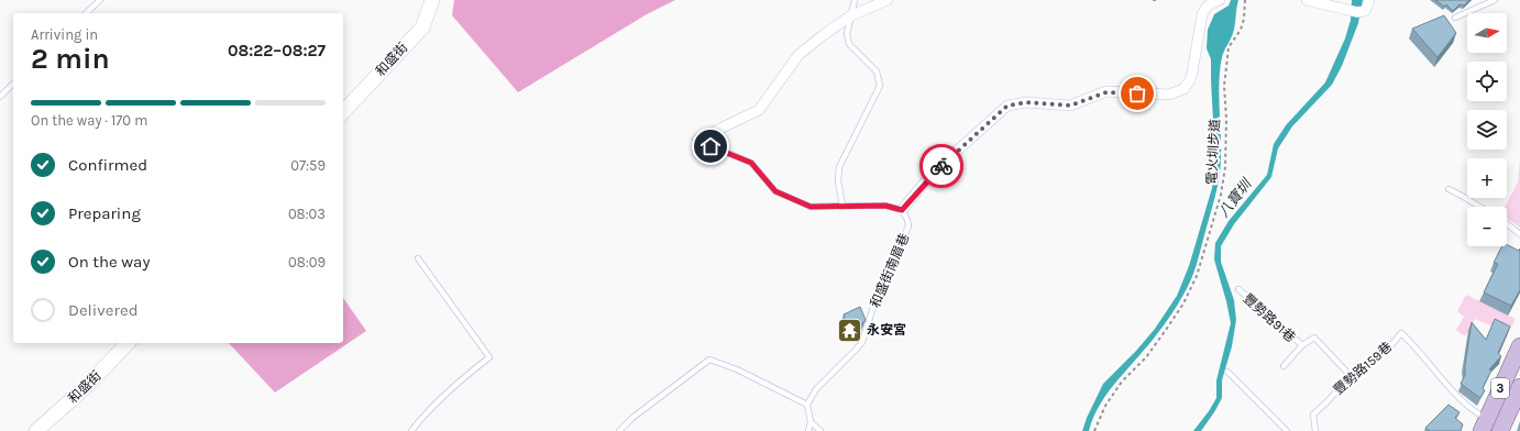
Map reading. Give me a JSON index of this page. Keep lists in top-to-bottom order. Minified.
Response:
{"streets":{"main road":["和盛街","3"],"lane":["和盛街南眉巷","豐勢路91巷","豐勢路159巷"],"path":["電火圳步道"]},"crossings":[["豐勢路91巷","豐勢路159巷"],["豐勢路159巷","3"]],"water":["八寶圳"],"places":{"temple":["永安宮"]},"north":"right","page":{"map_buttons":["+","−"],"heading":["2 min","Arriving in","08:22–08:27"],"bar":"On the way · 170 m","list":[["Confirmed","07:59"],["Preparing","08:03"],["On the way","08:09"],"Delivered"]}}
